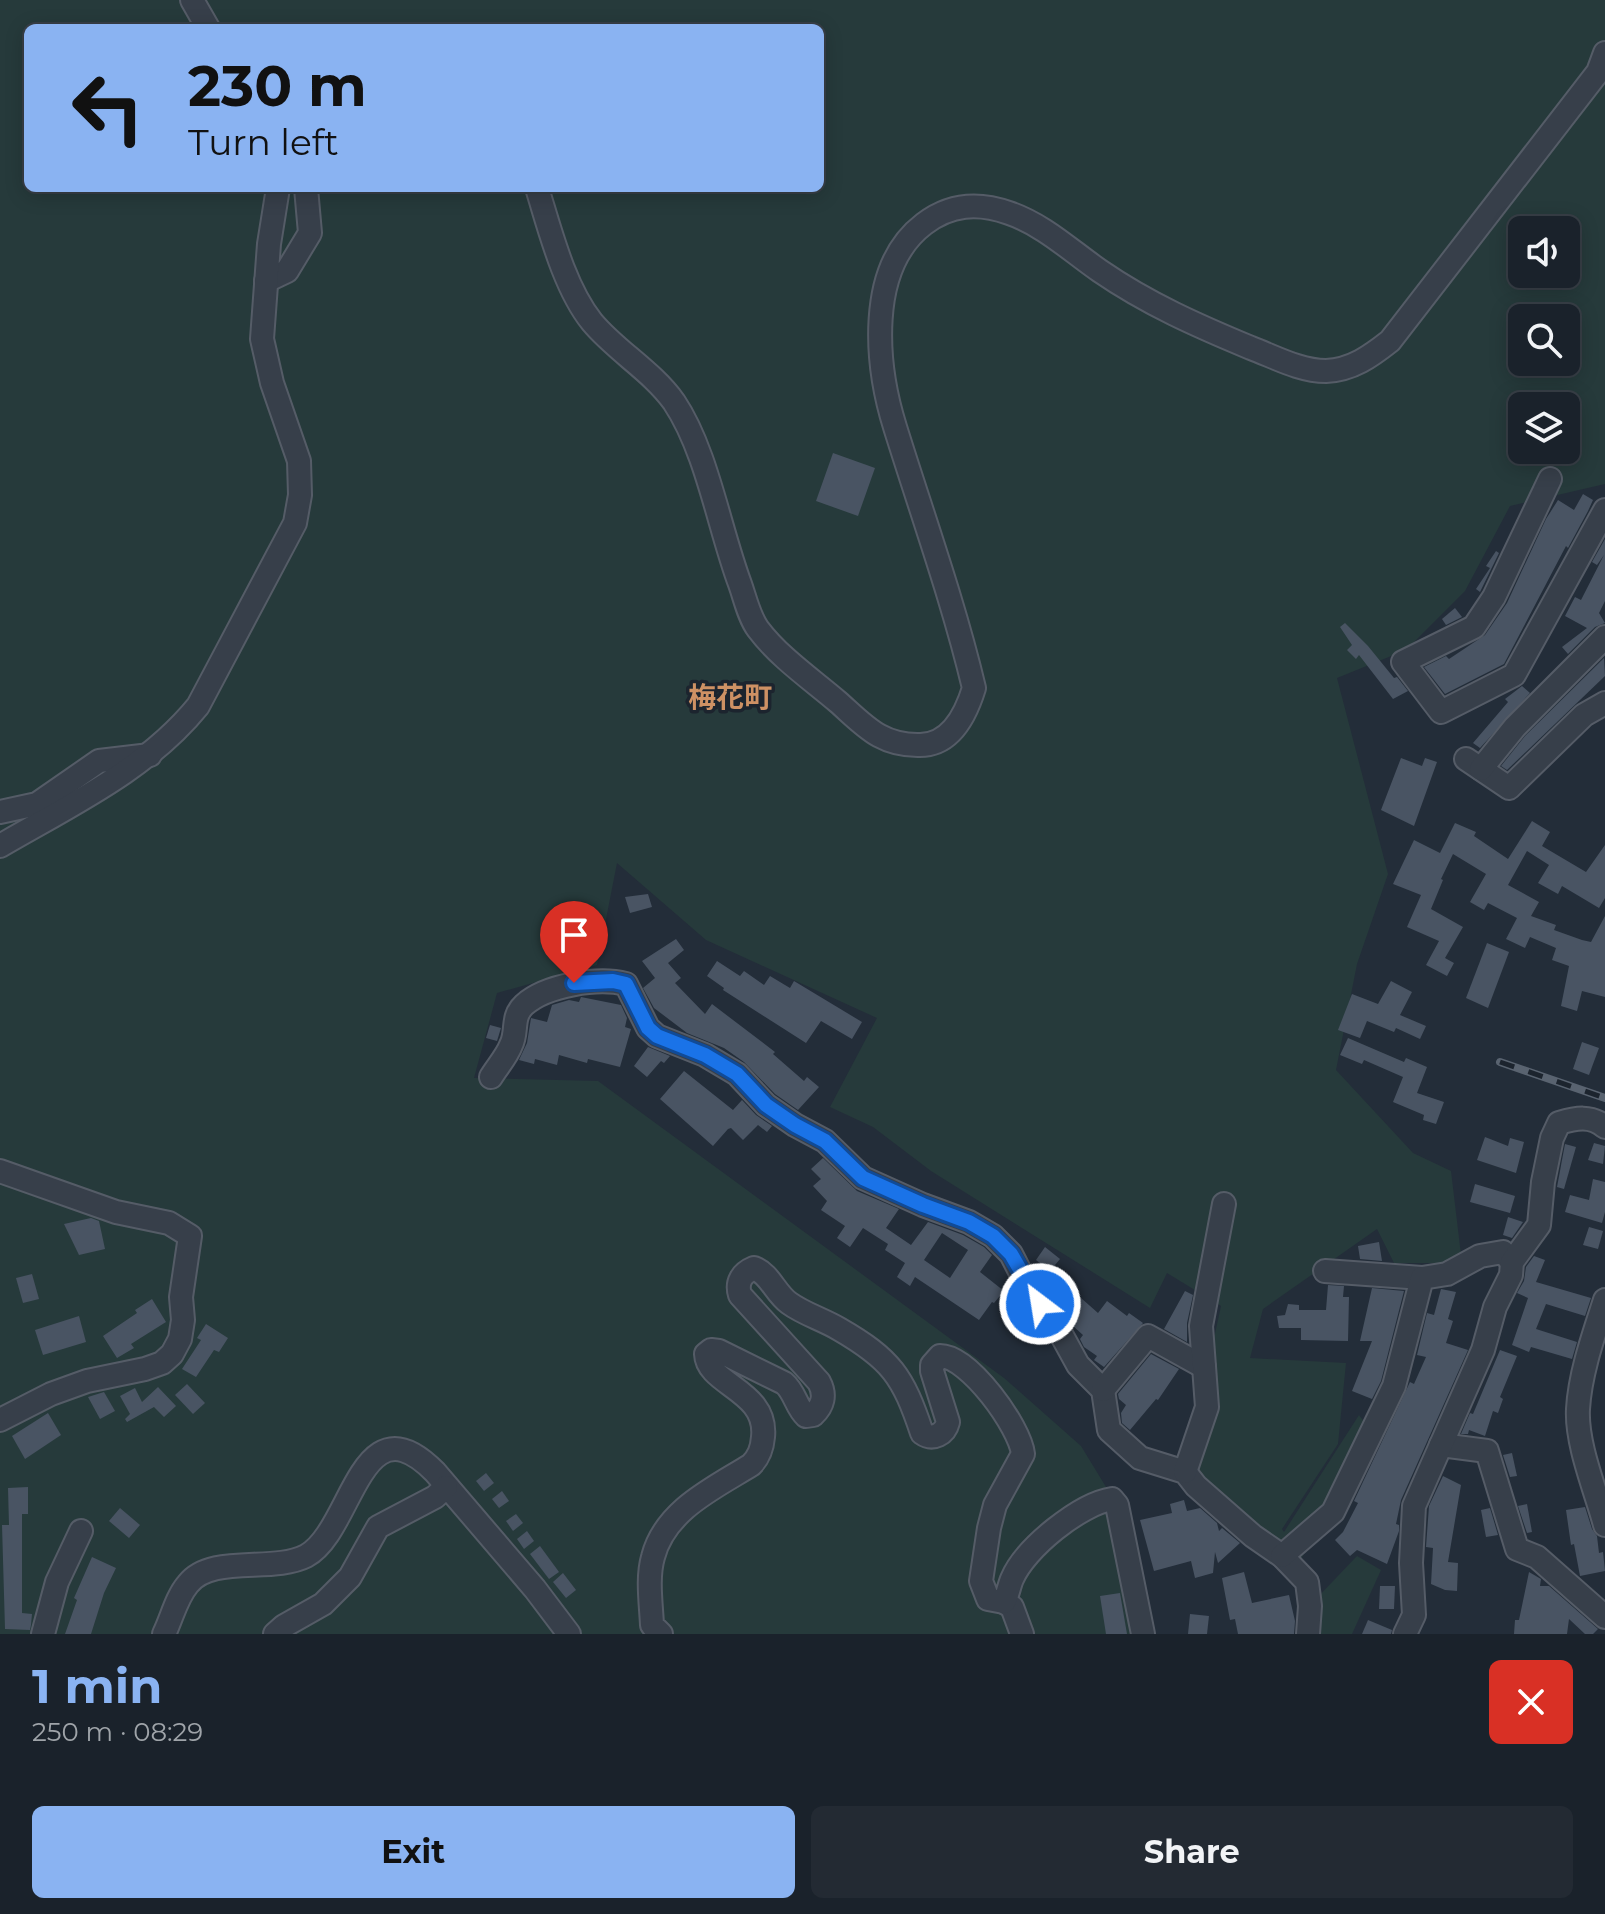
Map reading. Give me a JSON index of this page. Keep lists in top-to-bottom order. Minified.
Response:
{"districts":["梅花町"],"page":{"turn":["230 m","Turn left"],"heading":["1 min","250 m · 08:29"],"buttons":["Exit","Share"]}}
